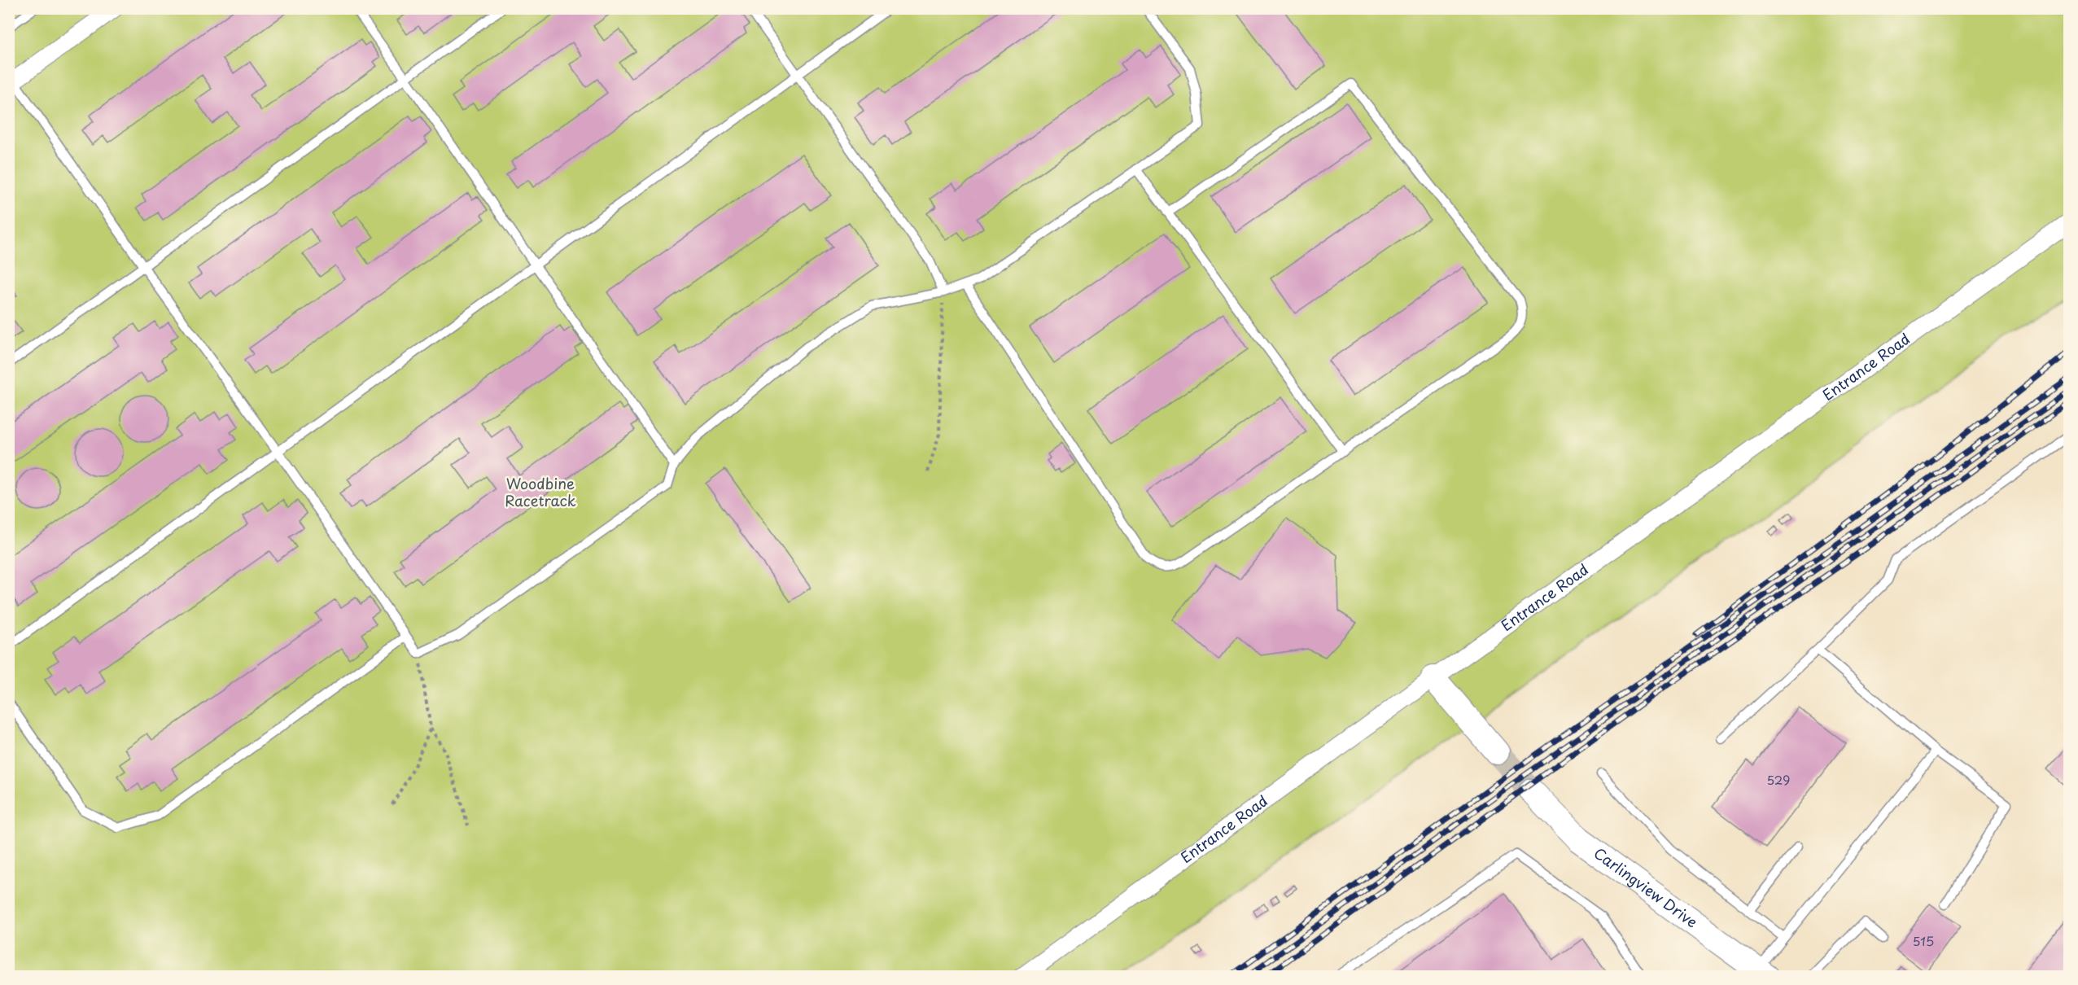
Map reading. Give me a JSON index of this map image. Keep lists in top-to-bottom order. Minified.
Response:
{"streets":{"street":["Entrance Road","Carlingview Drive"]},"parks":["Woodbine Racetrack"],"house_numbers":["529","515"]}
